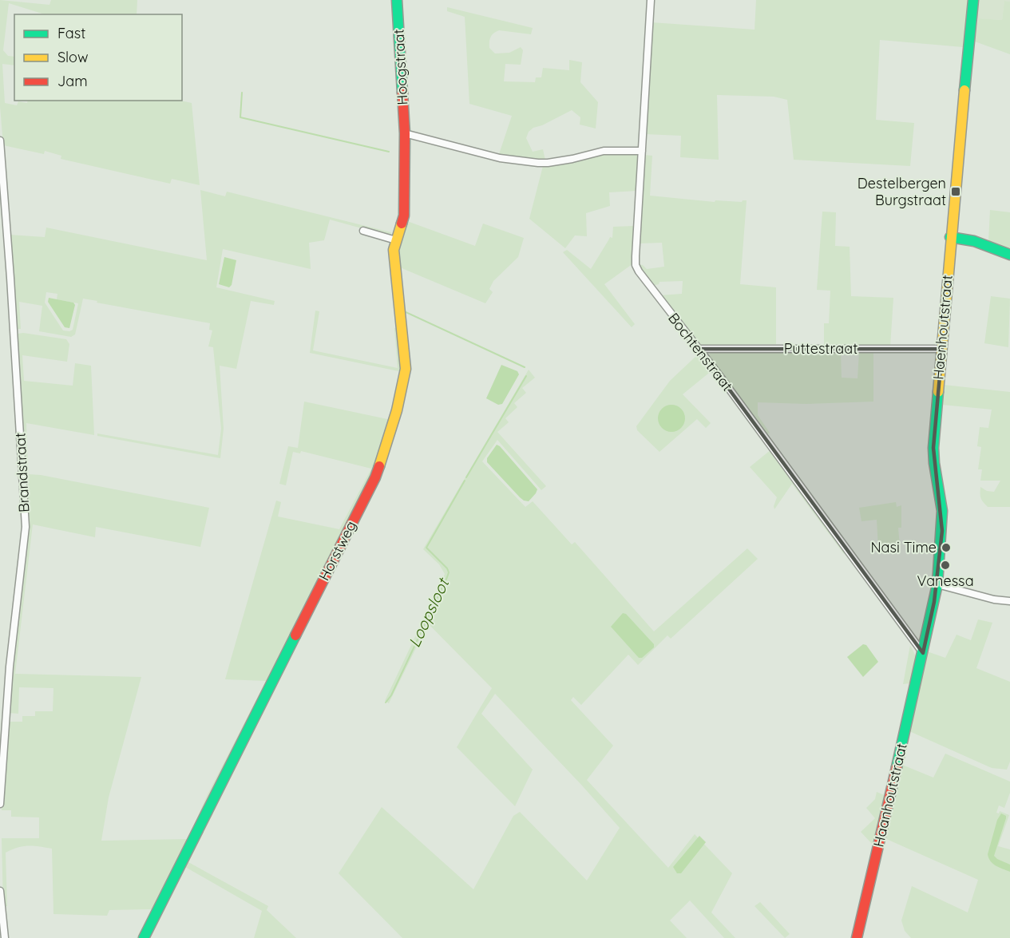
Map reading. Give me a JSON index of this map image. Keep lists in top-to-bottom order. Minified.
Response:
{"streets":{"street":["Hoogstraat","Haenhoutstraat","Puttestraat","Bochtenstraat","Brandstraat","Horstweg","Haanhoutstraat"]},"crossings":[["Hoogstraat","Horstweg"],["Haenhoutstraat","Puttestraat"],["Haenhoutstraat","Bochtenstraat"],["Haenhoutstraat","Haanhoutstraat"],["Puttestraat","Bochtenstraat"],["Bochtenstraat","Haanhoutstraat"]],"water":["Loopsloot"],"places":{"transit":["Destelbergen Burgstraat"],"other":["Nasi Time","Vanessa"]},"legend":["Fast","Slow","Jam"]}
